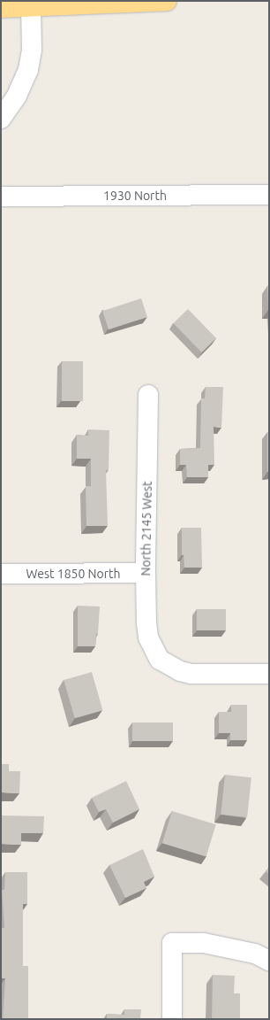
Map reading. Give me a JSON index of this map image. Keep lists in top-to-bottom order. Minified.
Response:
{"streets":{"street":["1930 North","North 2145 West","West 1850 North"]},"crossings":[["North 2145 West","West 1850 North"]]}
